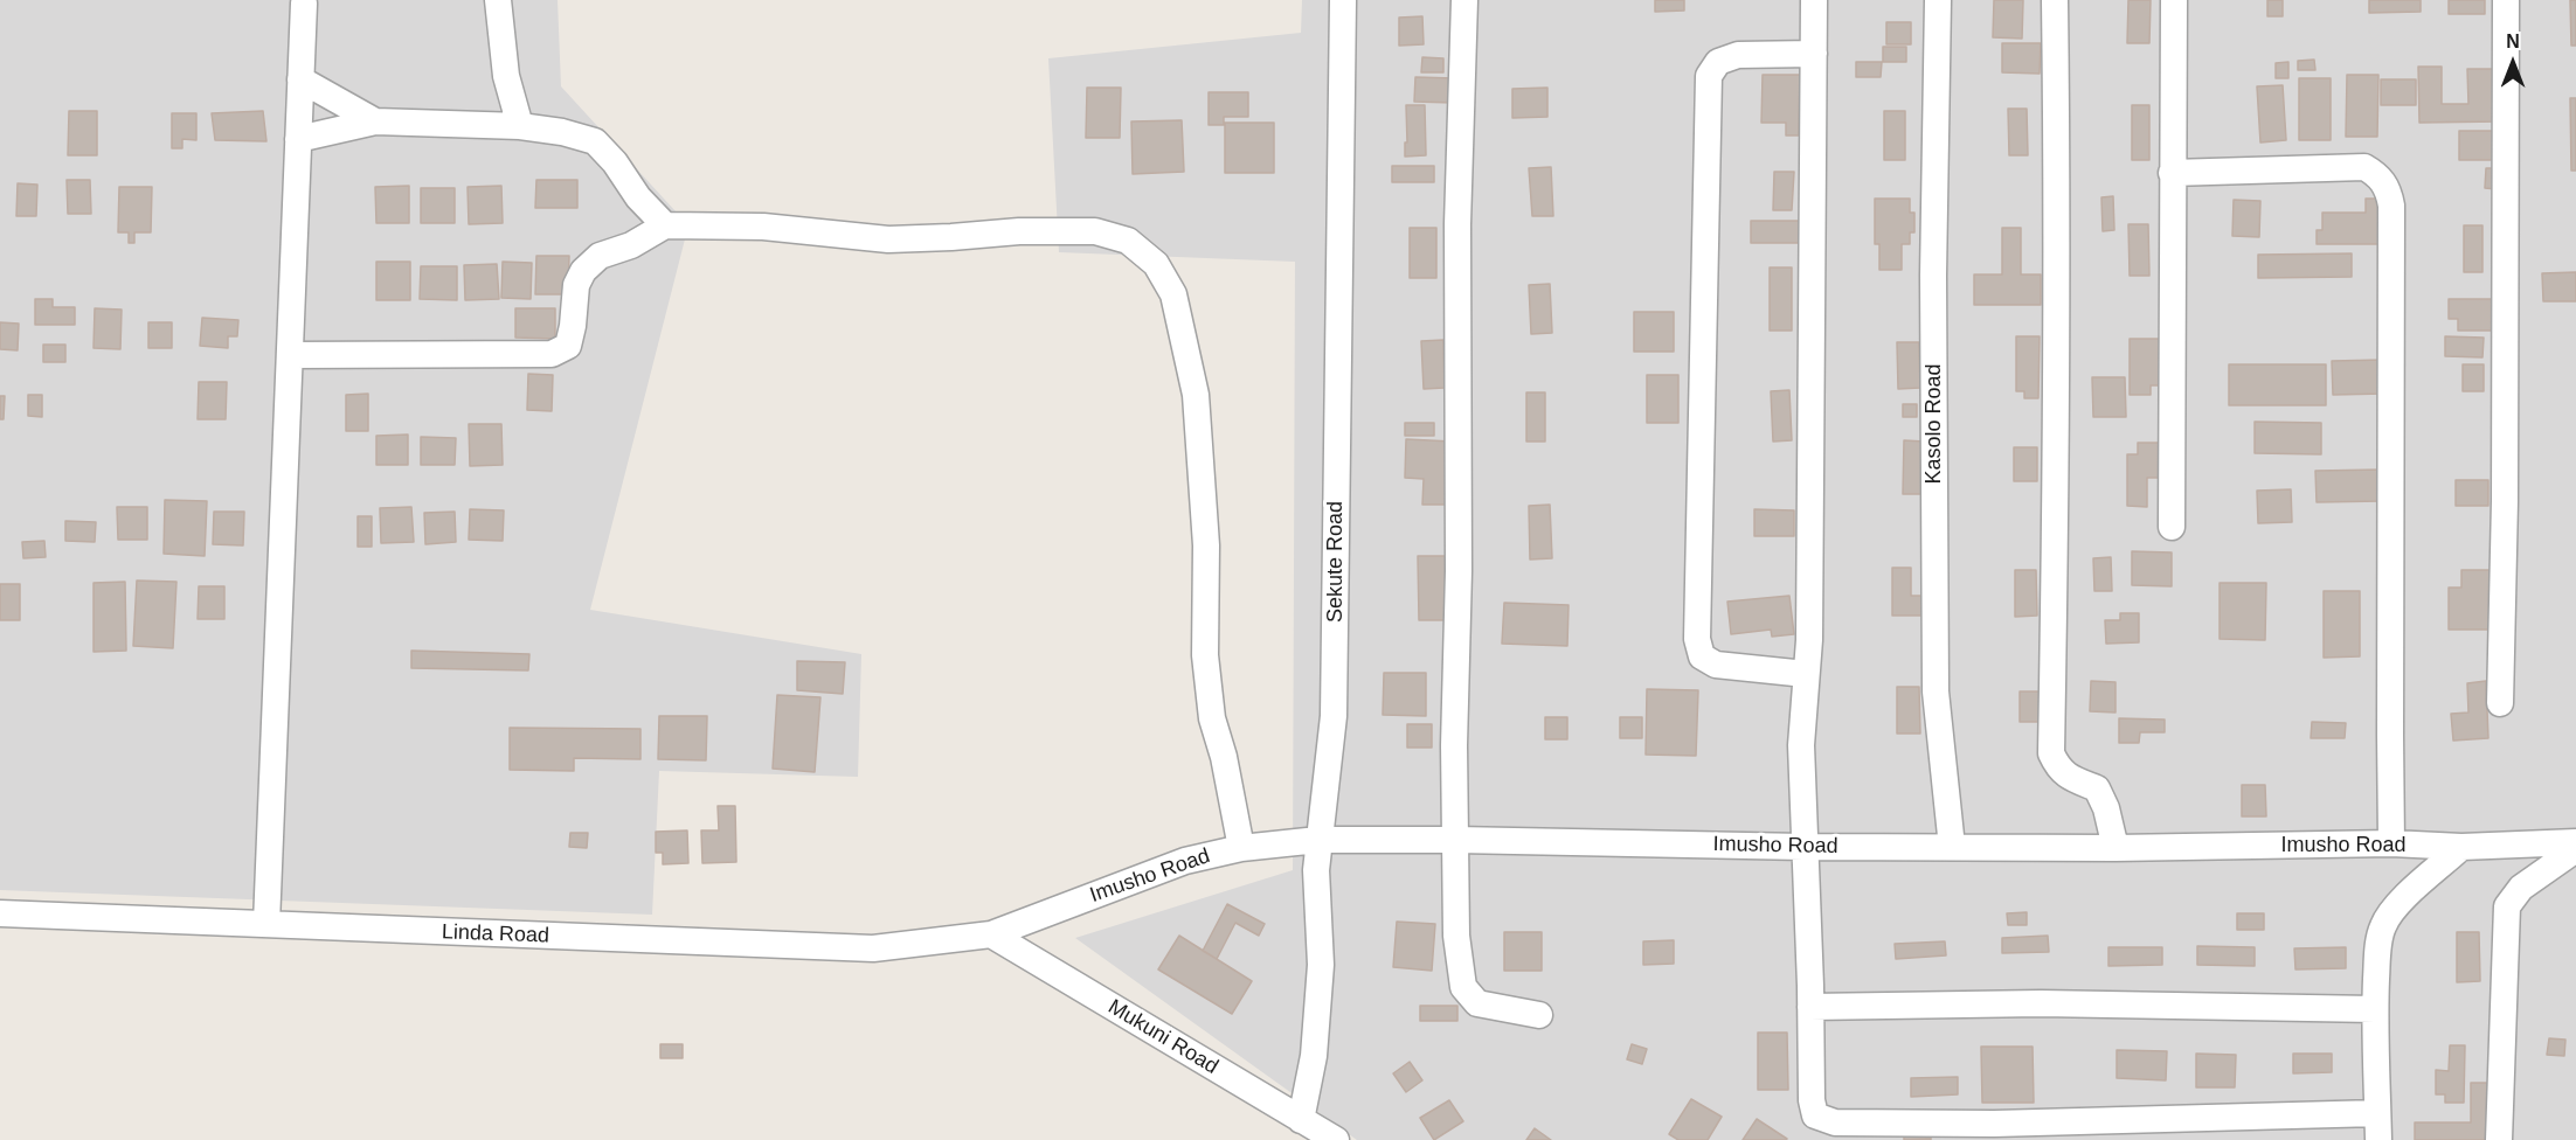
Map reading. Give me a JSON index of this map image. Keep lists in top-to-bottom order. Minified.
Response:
{"streets":{"street":["Kasolo Road","Sekute Road","Imusho Road","Linda Road","Mukuni Road"]},"crossings":[["Kasolo Road","Imusho Road"],["Sekute Road","Imusho Road"],["Sekute Road","Mukuni Road"],["Imusho Road","Linda Road"],["Imusho Road","Mukuni Road"],["Linda Road","Mukuni Road"]],"north":"top"}
